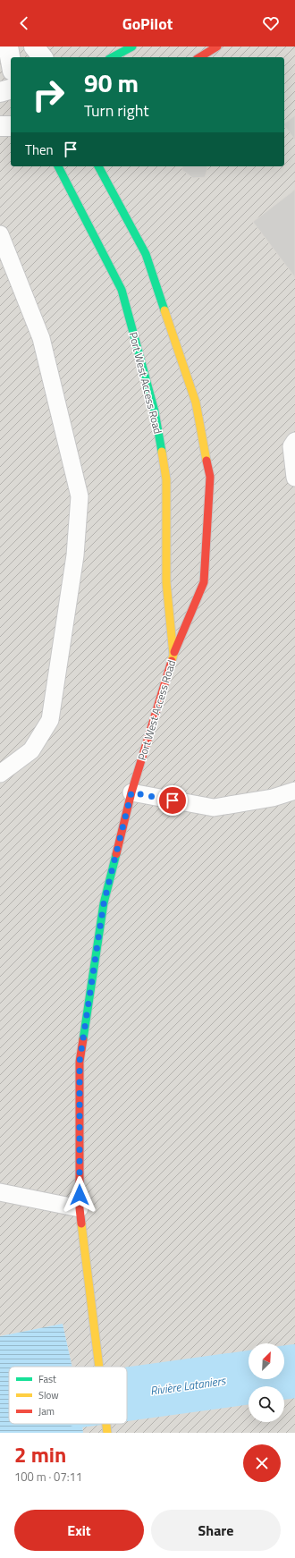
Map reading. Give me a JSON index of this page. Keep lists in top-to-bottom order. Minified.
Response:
{"streets":{"street":["Port West Access Road"]},"water":["Rivière Lataniers"],"legend":["Fast","Slow","Jam"],"north":"top right","page":{"header":"GoPilot","turn":["90 m","Turn right"],"then":"Then","heading":["2 min","100 m · 07:11"],"buttons":["Exit","Share"]}}
